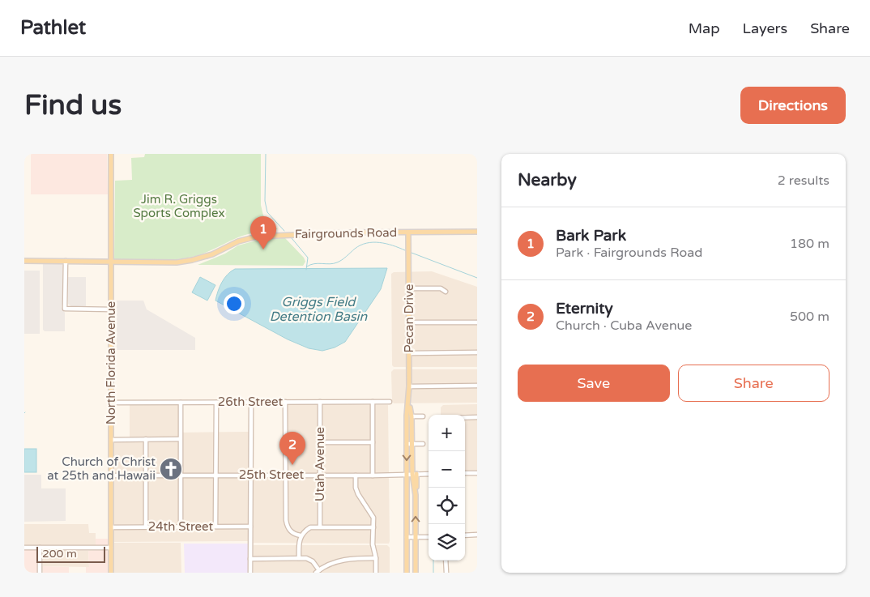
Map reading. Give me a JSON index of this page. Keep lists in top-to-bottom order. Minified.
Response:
{"streets":{"main road":["Fairgrounds Road","Pecan Drive","North Florida Avenue"],"street":["26th Street","Utah Avenue","25th Street","24th Street"]},"crossings":[["Fairgrounds Road","Pecan Drive"],["Fairgrounds Road","North Florida Avenue"],["Pecan Drive","25th Street"],["North Florida Avenue","26th Street"],["North Florida Avenue","25th Street"],["North Florida Avenue","24th Street"],["26th Street","Utah Avenue"],["Utah Avenue","25th Street"]],"water":["Griggs Field Detention Basin"],"parks":["Jim R. Griggs Sports Complex"],"places":{"church":["Church of Christ at 25th and Hawaii"]},"scale_bar":"200 m","page":{"header":"Pathlet","nav":["Map","Layers","Share"],"buttons":["Directions",["Save","Share"]],"title":"Find us","heading":["Nearby","2 results"],"list":[{"mark":"1","name":"Bark Park","note":"Park · Fairgrounds Road","value":"180 m"},{"mark":"2","name":"Eternity","note":"Church · Cuba Avenue","value":"500 m"}],"pins":["1","2"],"map_buttons":["+","−"],"scale":"200 m"}}
